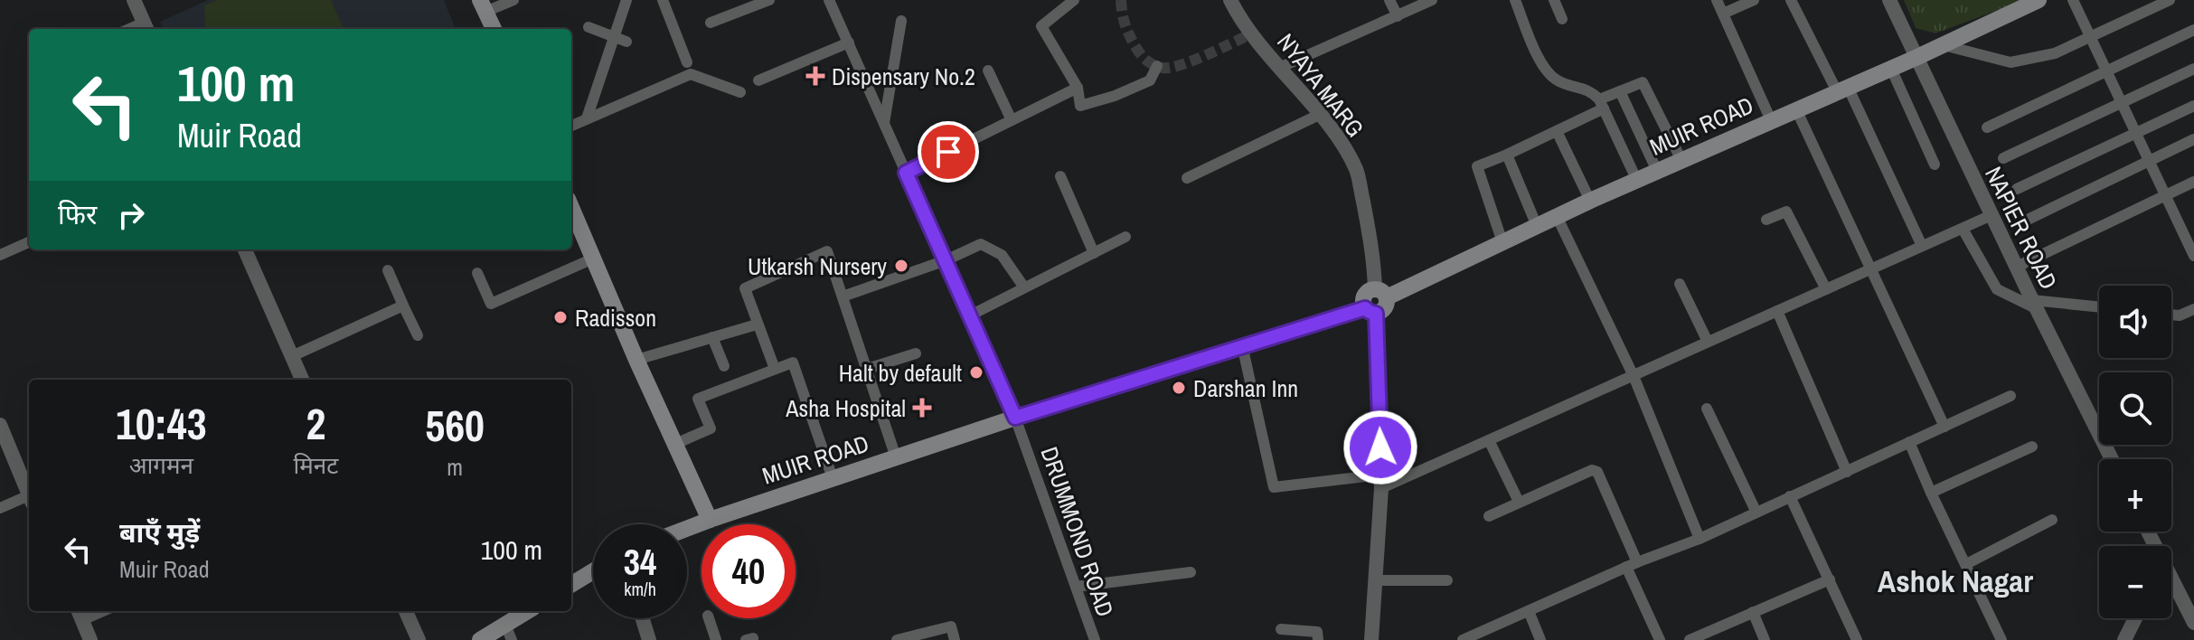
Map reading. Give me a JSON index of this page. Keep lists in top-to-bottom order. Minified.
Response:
{"streets":{"main road":["MUIR ROAD"],"street":["NYAYA MARG","NAPIER ROAD","DRUMMOND ROAD"]},"crossings":[["NYAYA MARG","MUIR ROAD"],["MUIR ROAD","NAPIER ROAD"],["MUIR ROAD","DRUMMOND ROAD"]],"districts":["Ashok Nagar"],"places":{"health":["Dispensary No.2","Asha Hospital"],"other":["Utkarsh Nursery","Radisson","Halt by default","Darshan Inn"]},"page":{"turn":["100 m","Muir Road"],"then":"फिर","map_buttons":["+","−"],"eta":["10:43","आगमन","2","मिनट","560","m"],"list":[{"name":"बाएँ मुड़ें","note":"Muir Road","value":"100 m"}],"speed":"34 km/h","limit":"40"}}
